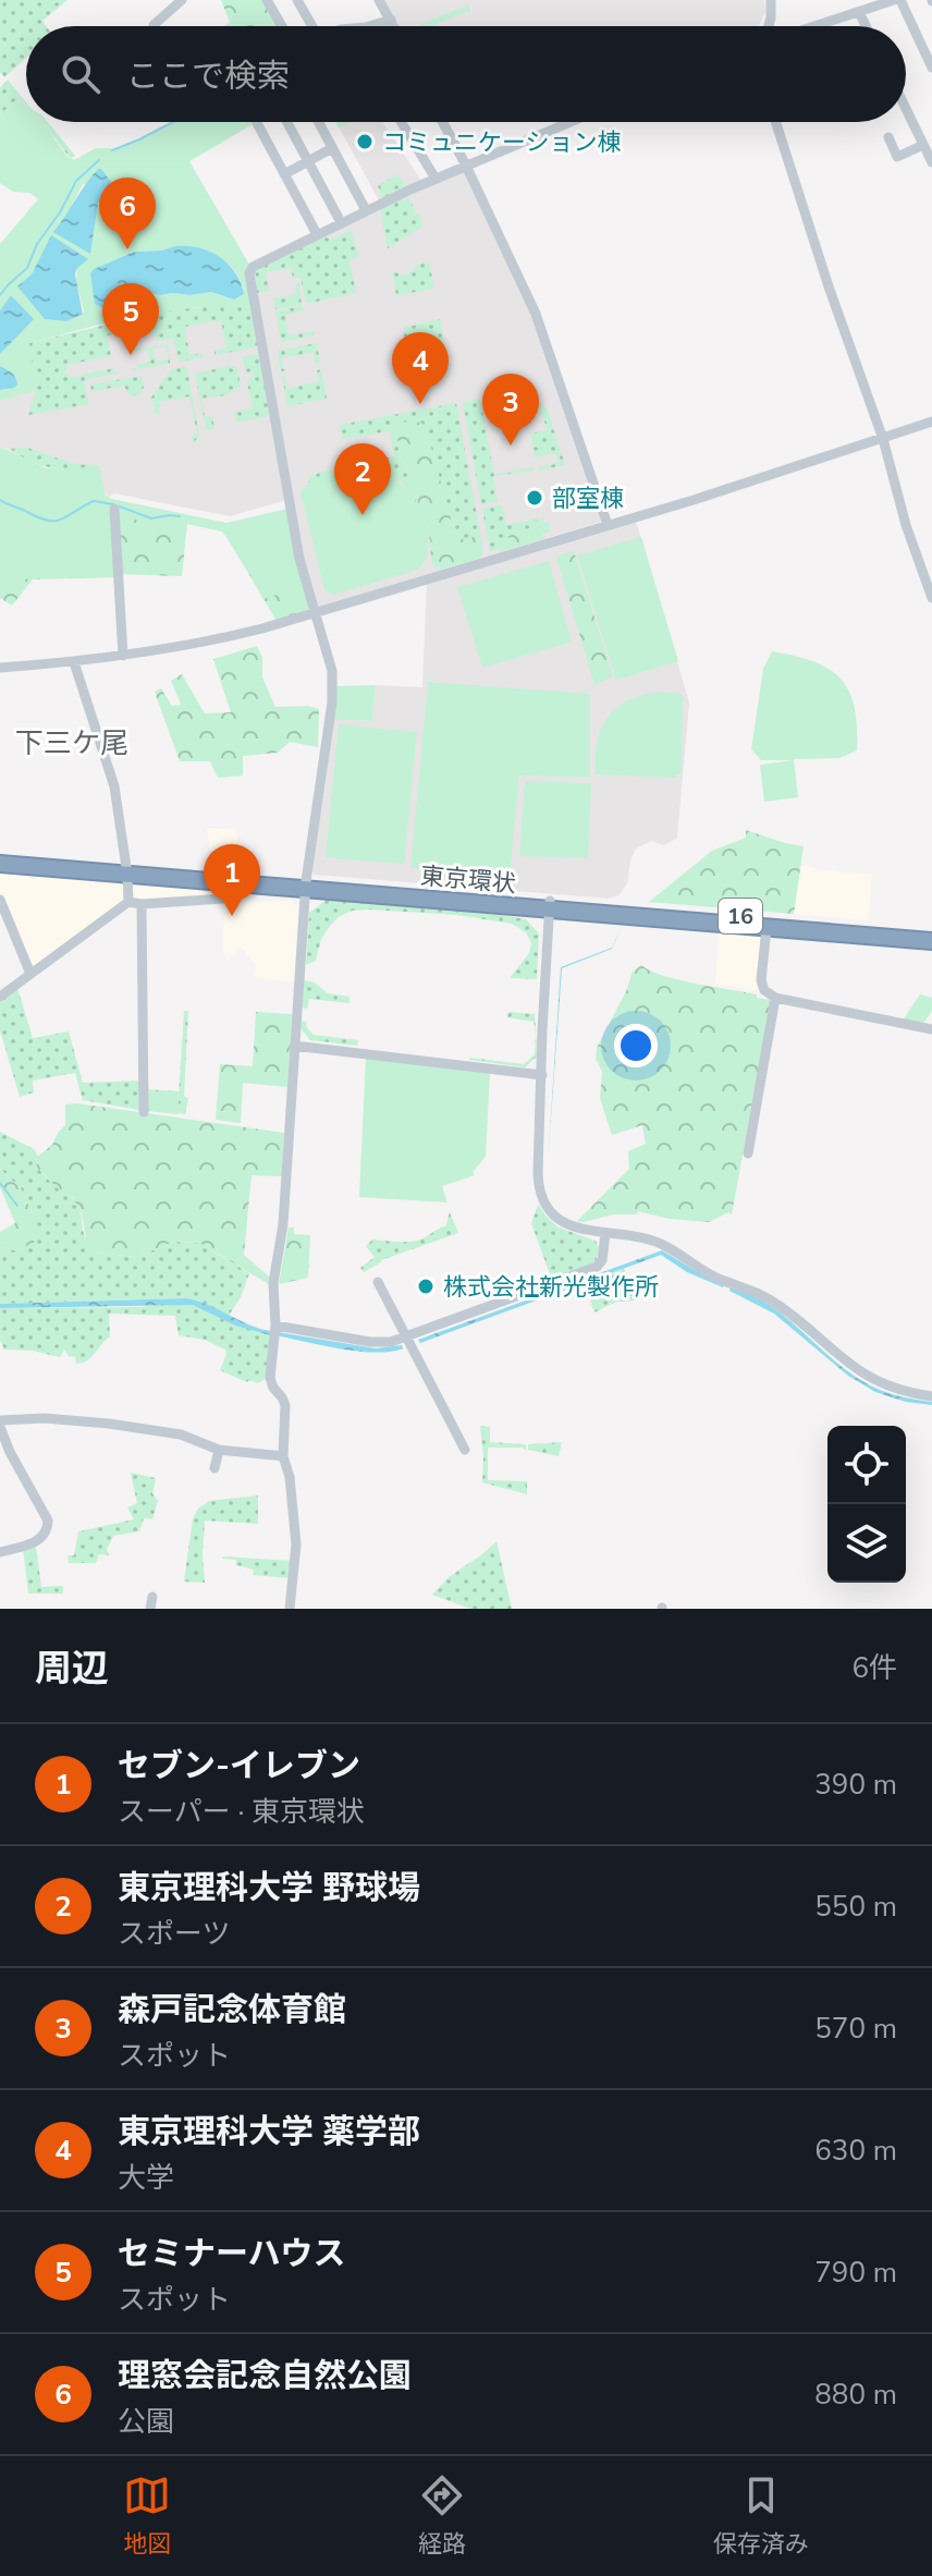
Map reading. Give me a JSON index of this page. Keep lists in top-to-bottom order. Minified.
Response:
{"streets":{"highway":["東京環状","16"]},"districts":["下三ケ尾"],"places":["コミュニケーション棟","部室棟","株式会社新光製作所"],"page":{"search":"ここで検索","pins":["6","5","4","3","2","1"],"heading":["周辺","6件"],"list":[{"mark":"1","name":"セブン-イレブン","note":"スーパー · 東京環状","value":"390 m"},{"mark":"2","name":"東京理科大学 野球場","note":"スポーツ","value":"550 m"},{"mark":"3","name":"森戸記念体育館","note":"スポット","value":"570 m"},{"mark":"4","name":"東京理科大学 薬学部","note":"大学","value":"630 m"},{"mark":"5","name":"セミナーハウス","note":"スポット","value":"790 m"},{"mark":"6","name":"理窓会記念自然公園","note":"公園","value":"880 m"}],"nav":["地図","経路","保存済み"]}}
